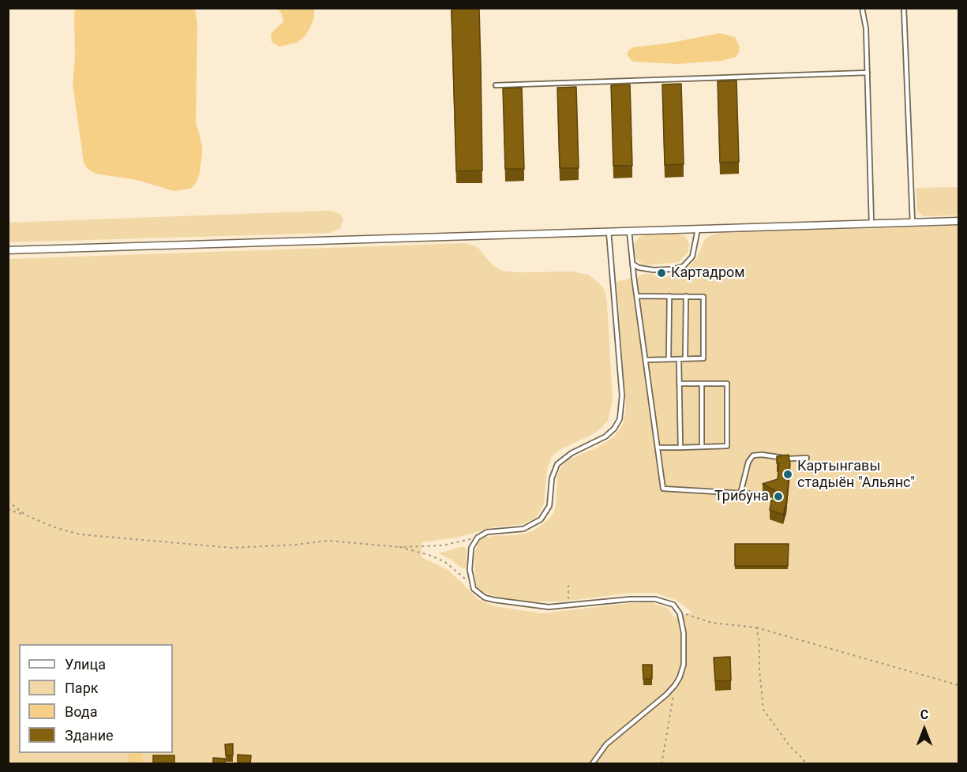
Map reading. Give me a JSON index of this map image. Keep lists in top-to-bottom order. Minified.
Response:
{"places":["Картадром","Картынгавы стадыён \"Альянс\"","Трибуна"],"legend":["Улица","Парк","Вода","Здание"],"north":"top"}
